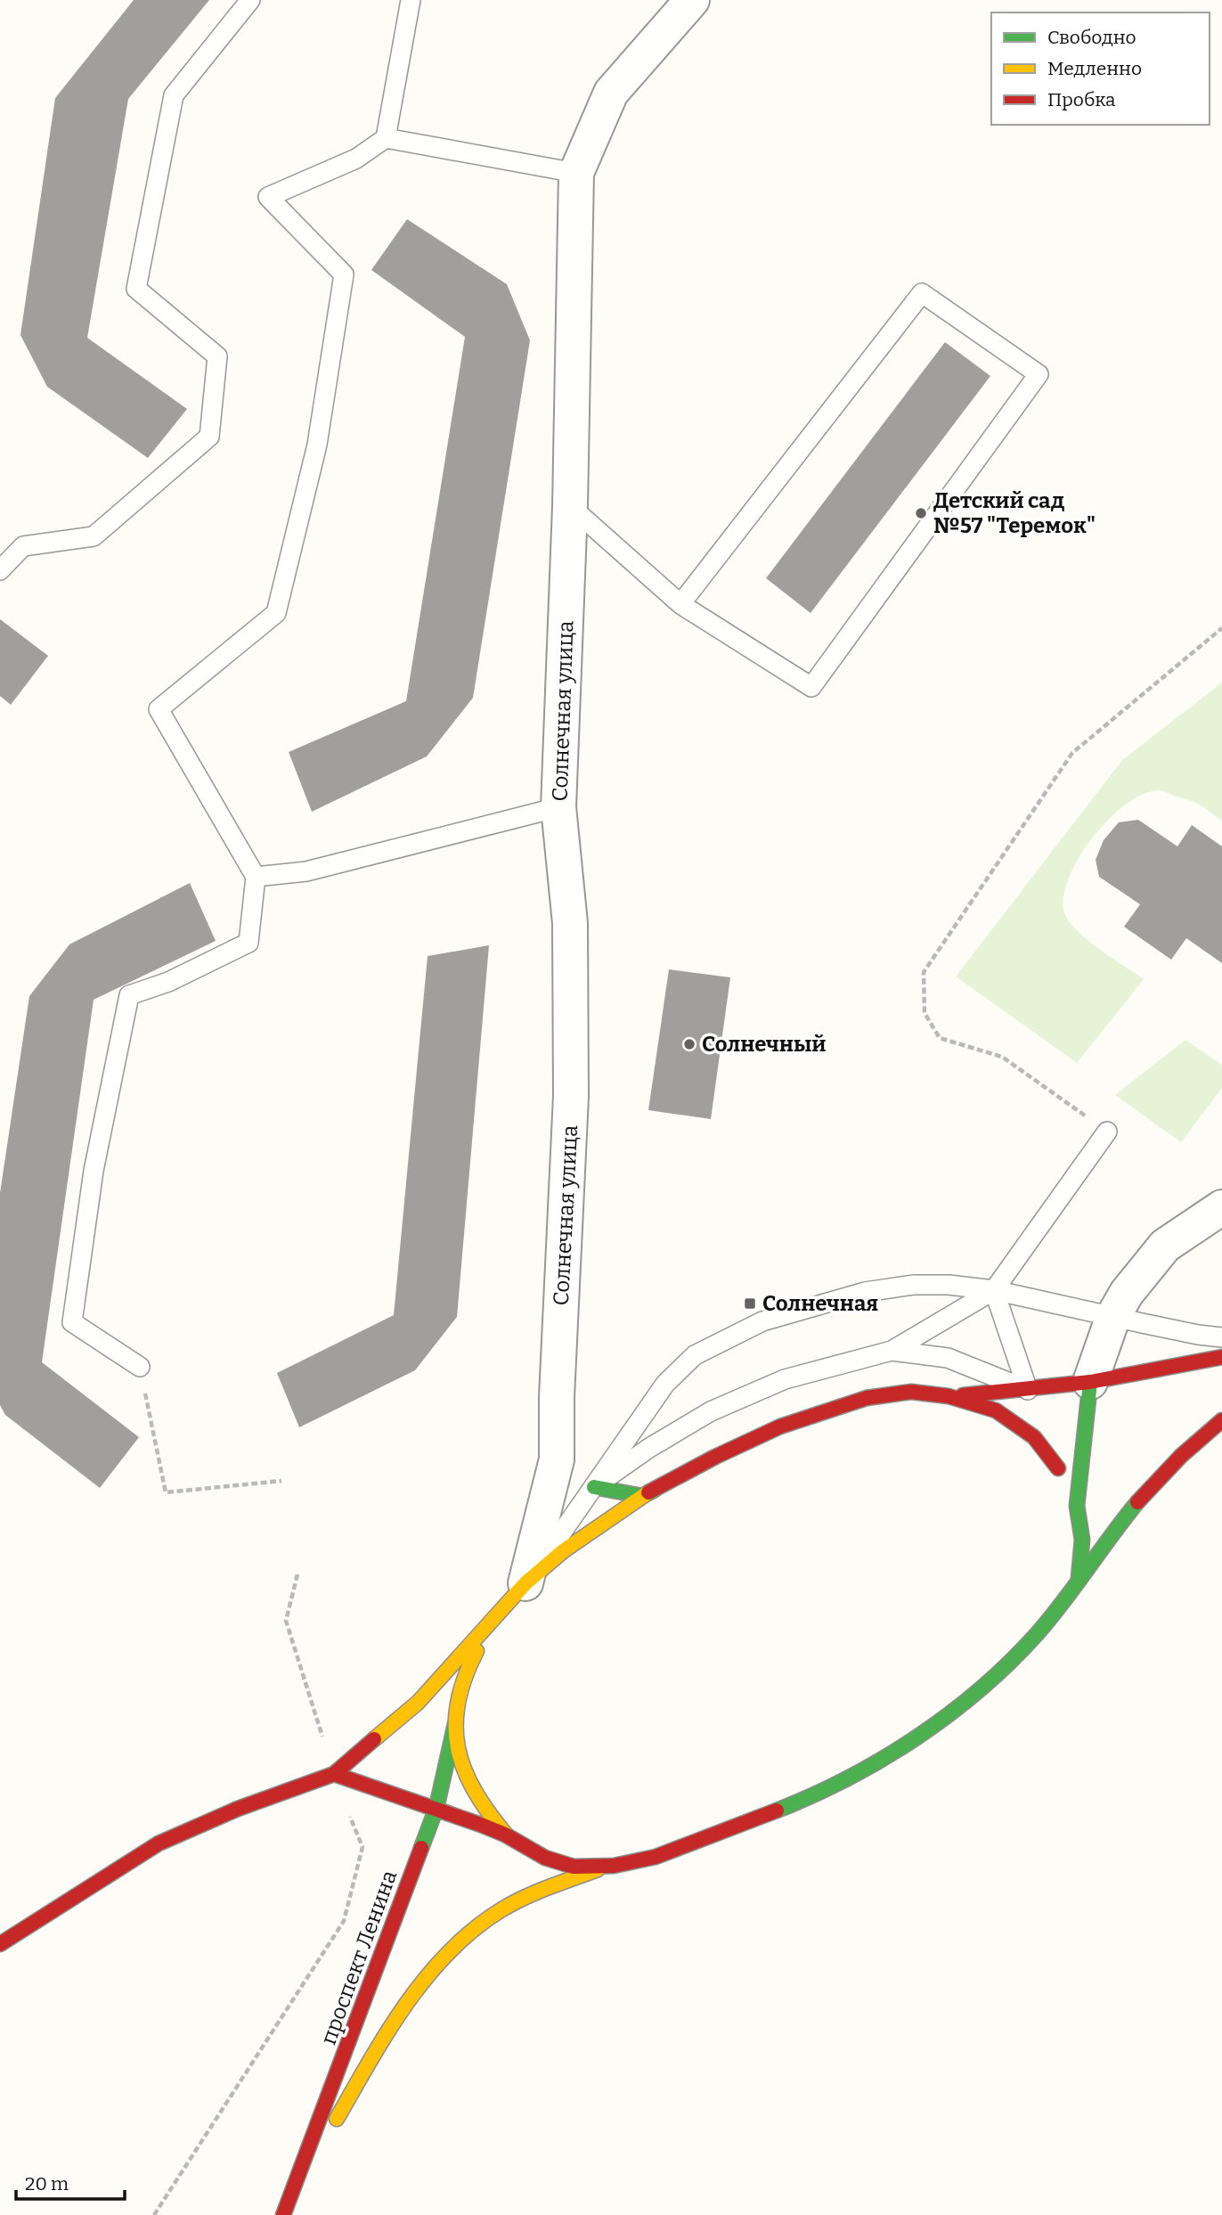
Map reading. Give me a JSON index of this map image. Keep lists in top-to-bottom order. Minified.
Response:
{"streets":{"main road":["проспект Ленина"],"street":["Солнечная улица"]},"places":{"other":["Детский сад №57 \"Теремок\"","Солнечный"],"transit":["Солнечная"]},"legend":["Свободно","Медленно","Пробка"],"scale_bar":"20 m"}
